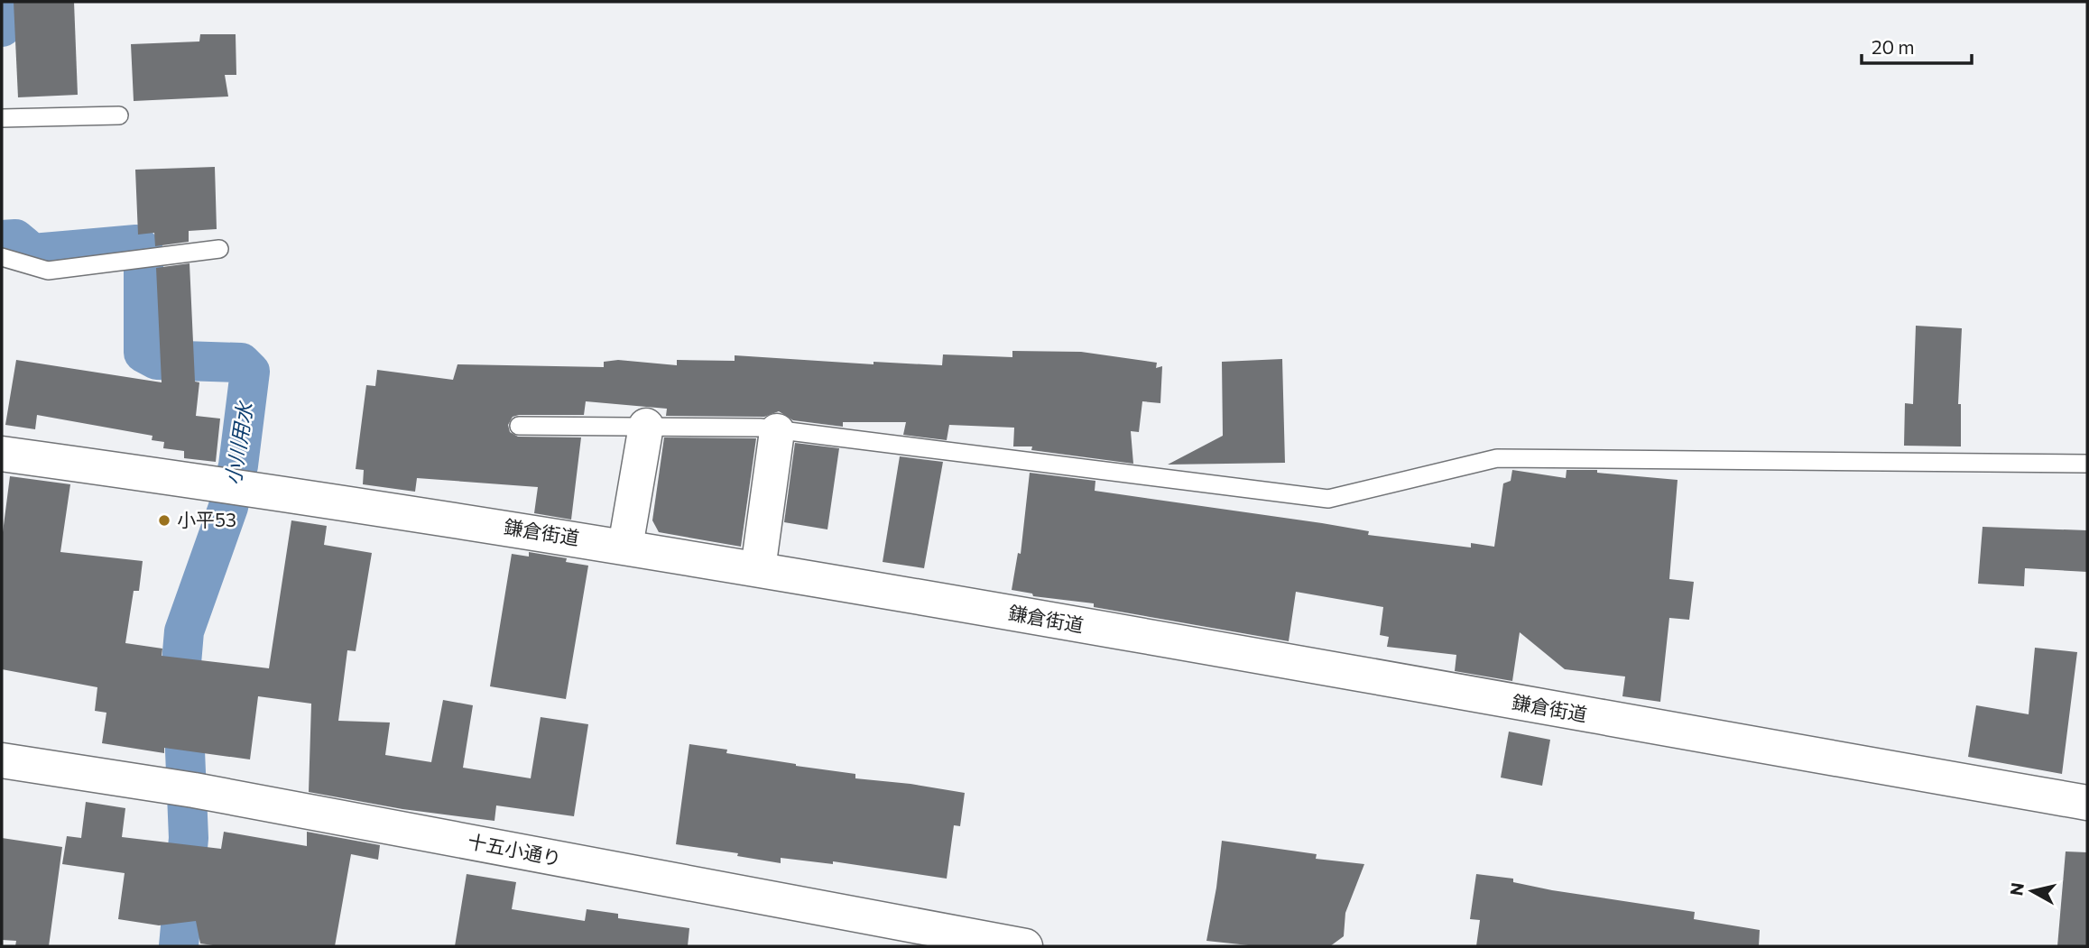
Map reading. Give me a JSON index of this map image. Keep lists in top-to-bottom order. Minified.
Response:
{"streets":{"street":["鎌倉街道","十五小通り"]},"water":["小川用水"],"places":["小平53"],"scale_bar":"20 m","north":"left"}
